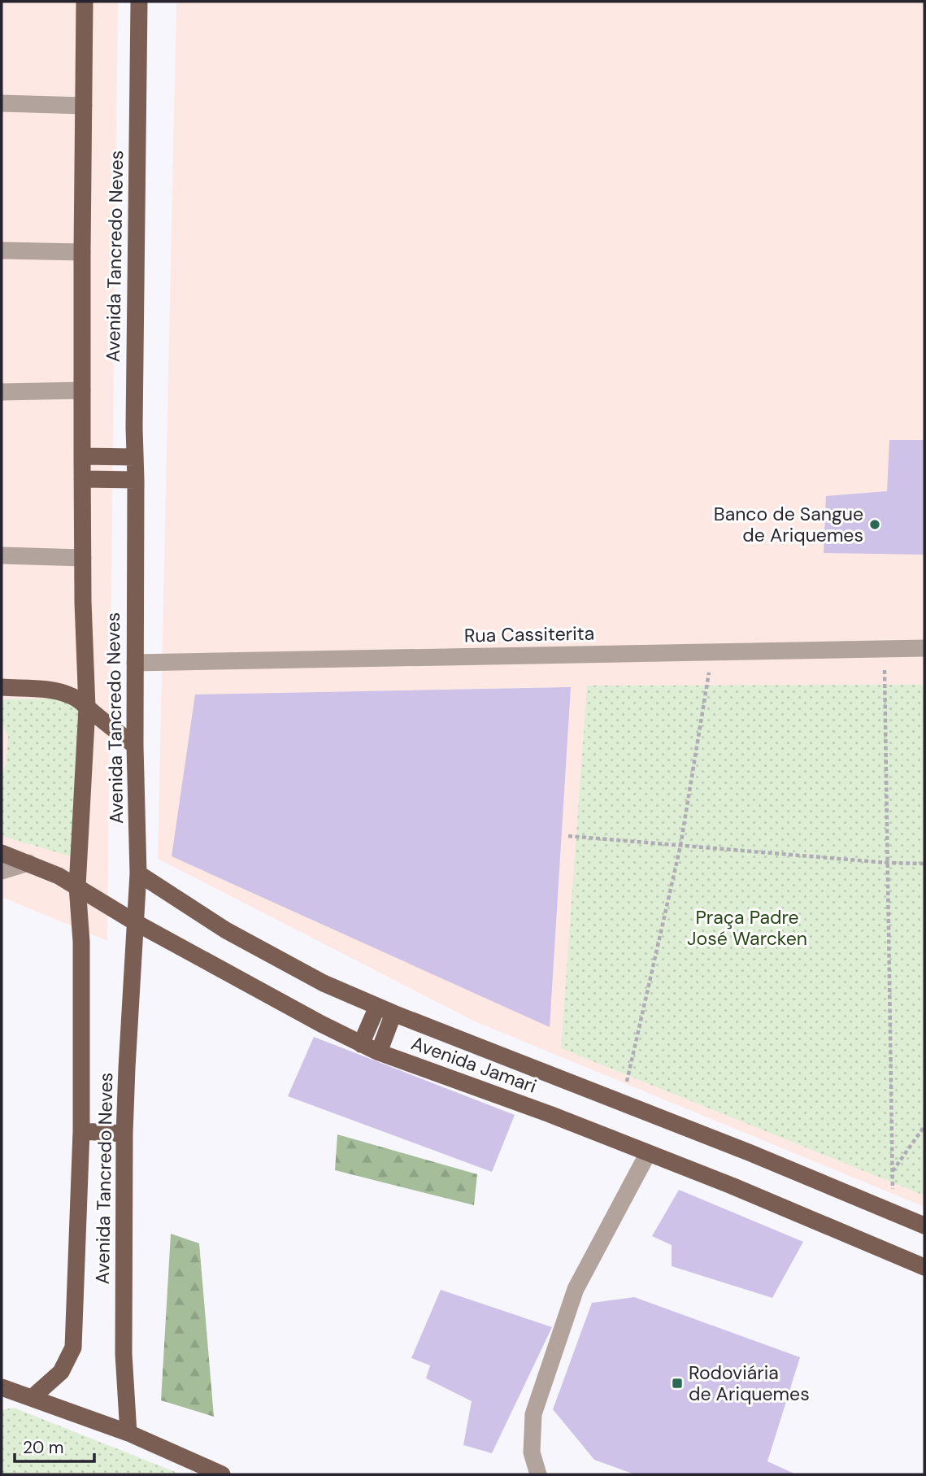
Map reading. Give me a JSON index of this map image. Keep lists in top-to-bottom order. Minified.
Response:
{"streets":{"main road":["Avenida Tancredo Neves","Avenida Jamari"],"street":["Rua Cassiterita"]},"crossings":[["Avenida Tancredo Neves","Rua Cassiterita"],["Avenida Tancredo Neves","Avenida Jamari"]],"parks":["Praça Padre José Warcken"],"places":{"other":["Banco de Sangue de Ariquemes"],"transit":["Rodoviária de Ariquemes"]},"scale_bar":"20 m"}
